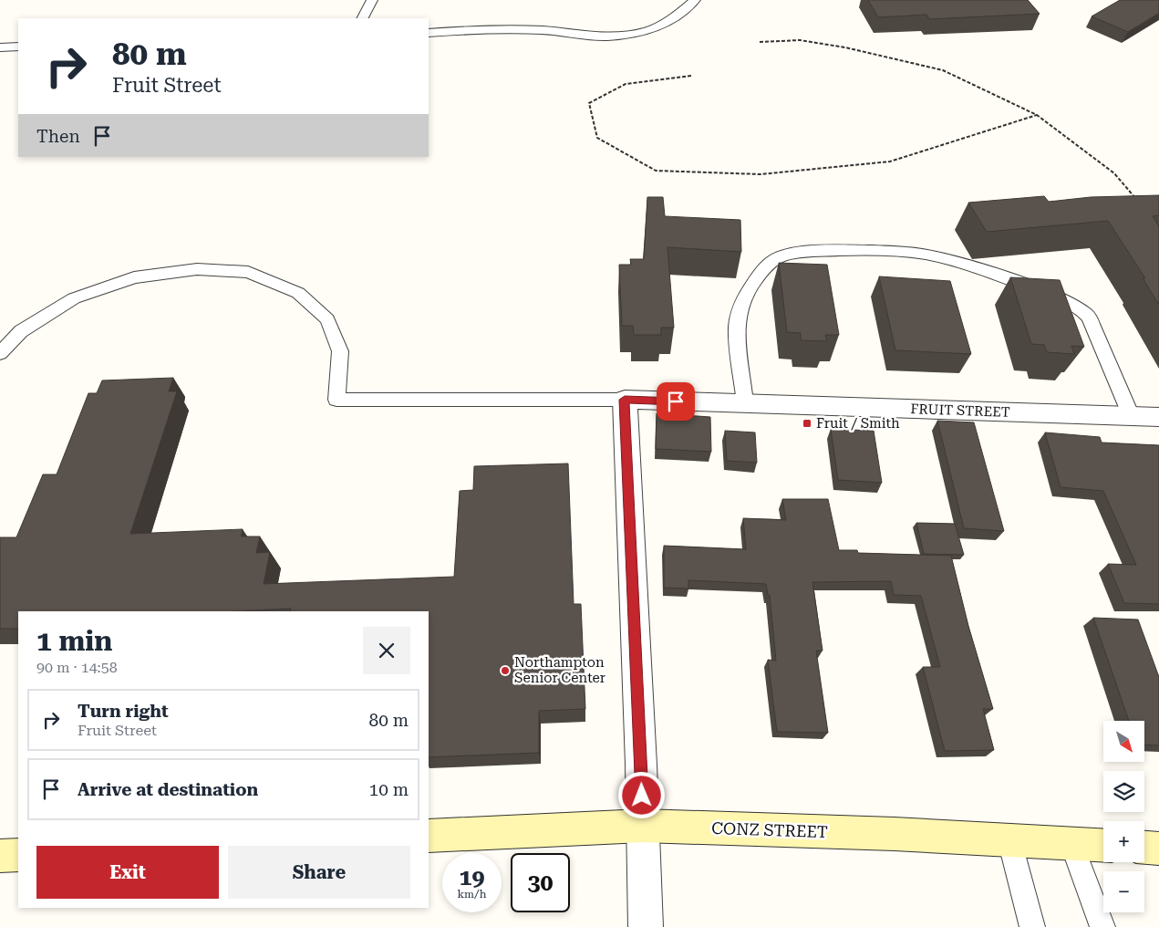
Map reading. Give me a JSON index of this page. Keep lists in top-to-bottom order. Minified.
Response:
{"streets":{"main road":["CONZ STREET"],"street":["FRUIT STREET"]},"places":{"transit":["Fruit / Smith"],"other":["Northampton Senior Center"]},"north":"bottom right","page":{"turn":["80 m","Fruit Street"],"then":"Then","heading":["1 min","90 m · 14:58"],"list":[{"name":"Turn right","note":"Fruit Street","value":"80 m"},{"name":"Arrive at destination","value":"10 m"}],"map_buttons":["+","−"],"buttons":["Exit","Share"],"speed":"19 km/h","limit":"30"}}
